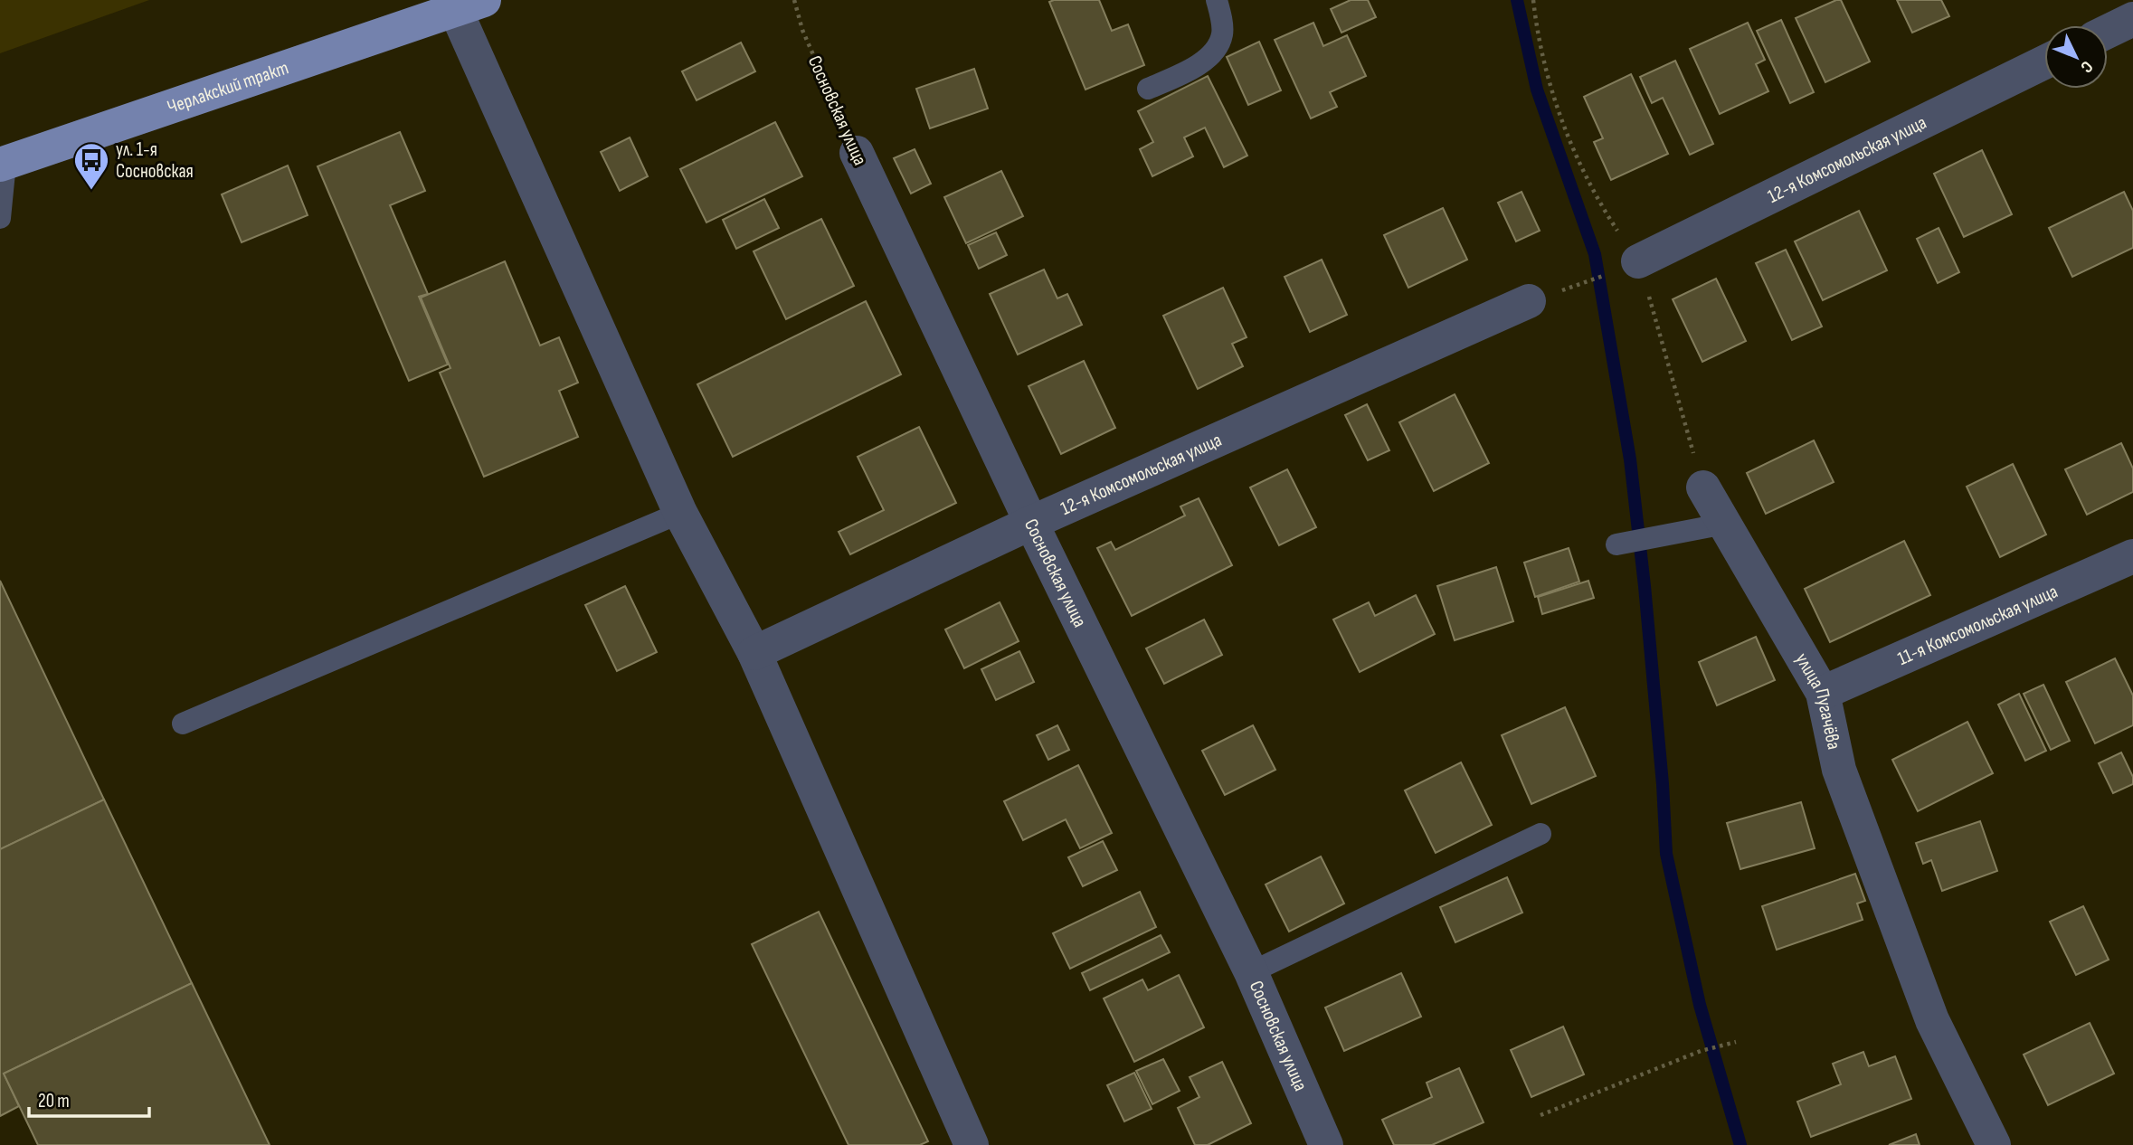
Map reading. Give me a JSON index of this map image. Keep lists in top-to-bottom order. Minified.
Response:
{"streets":{"main road":["Черлакский тракт"],"street":["Сосновская улица","12-я Комсомольская улица","11-я Комсомольская улица","улица Пугачёва"]},"crossings":[["Сосновская улица","12-я Комсомольская улица"],["11-я Комсомольская улица","улица Пугачёва"]],"places":{"bus stop":["ул. 1-я Сосновская"]},"scale_bar":"20 m","north":"bottom right"}
